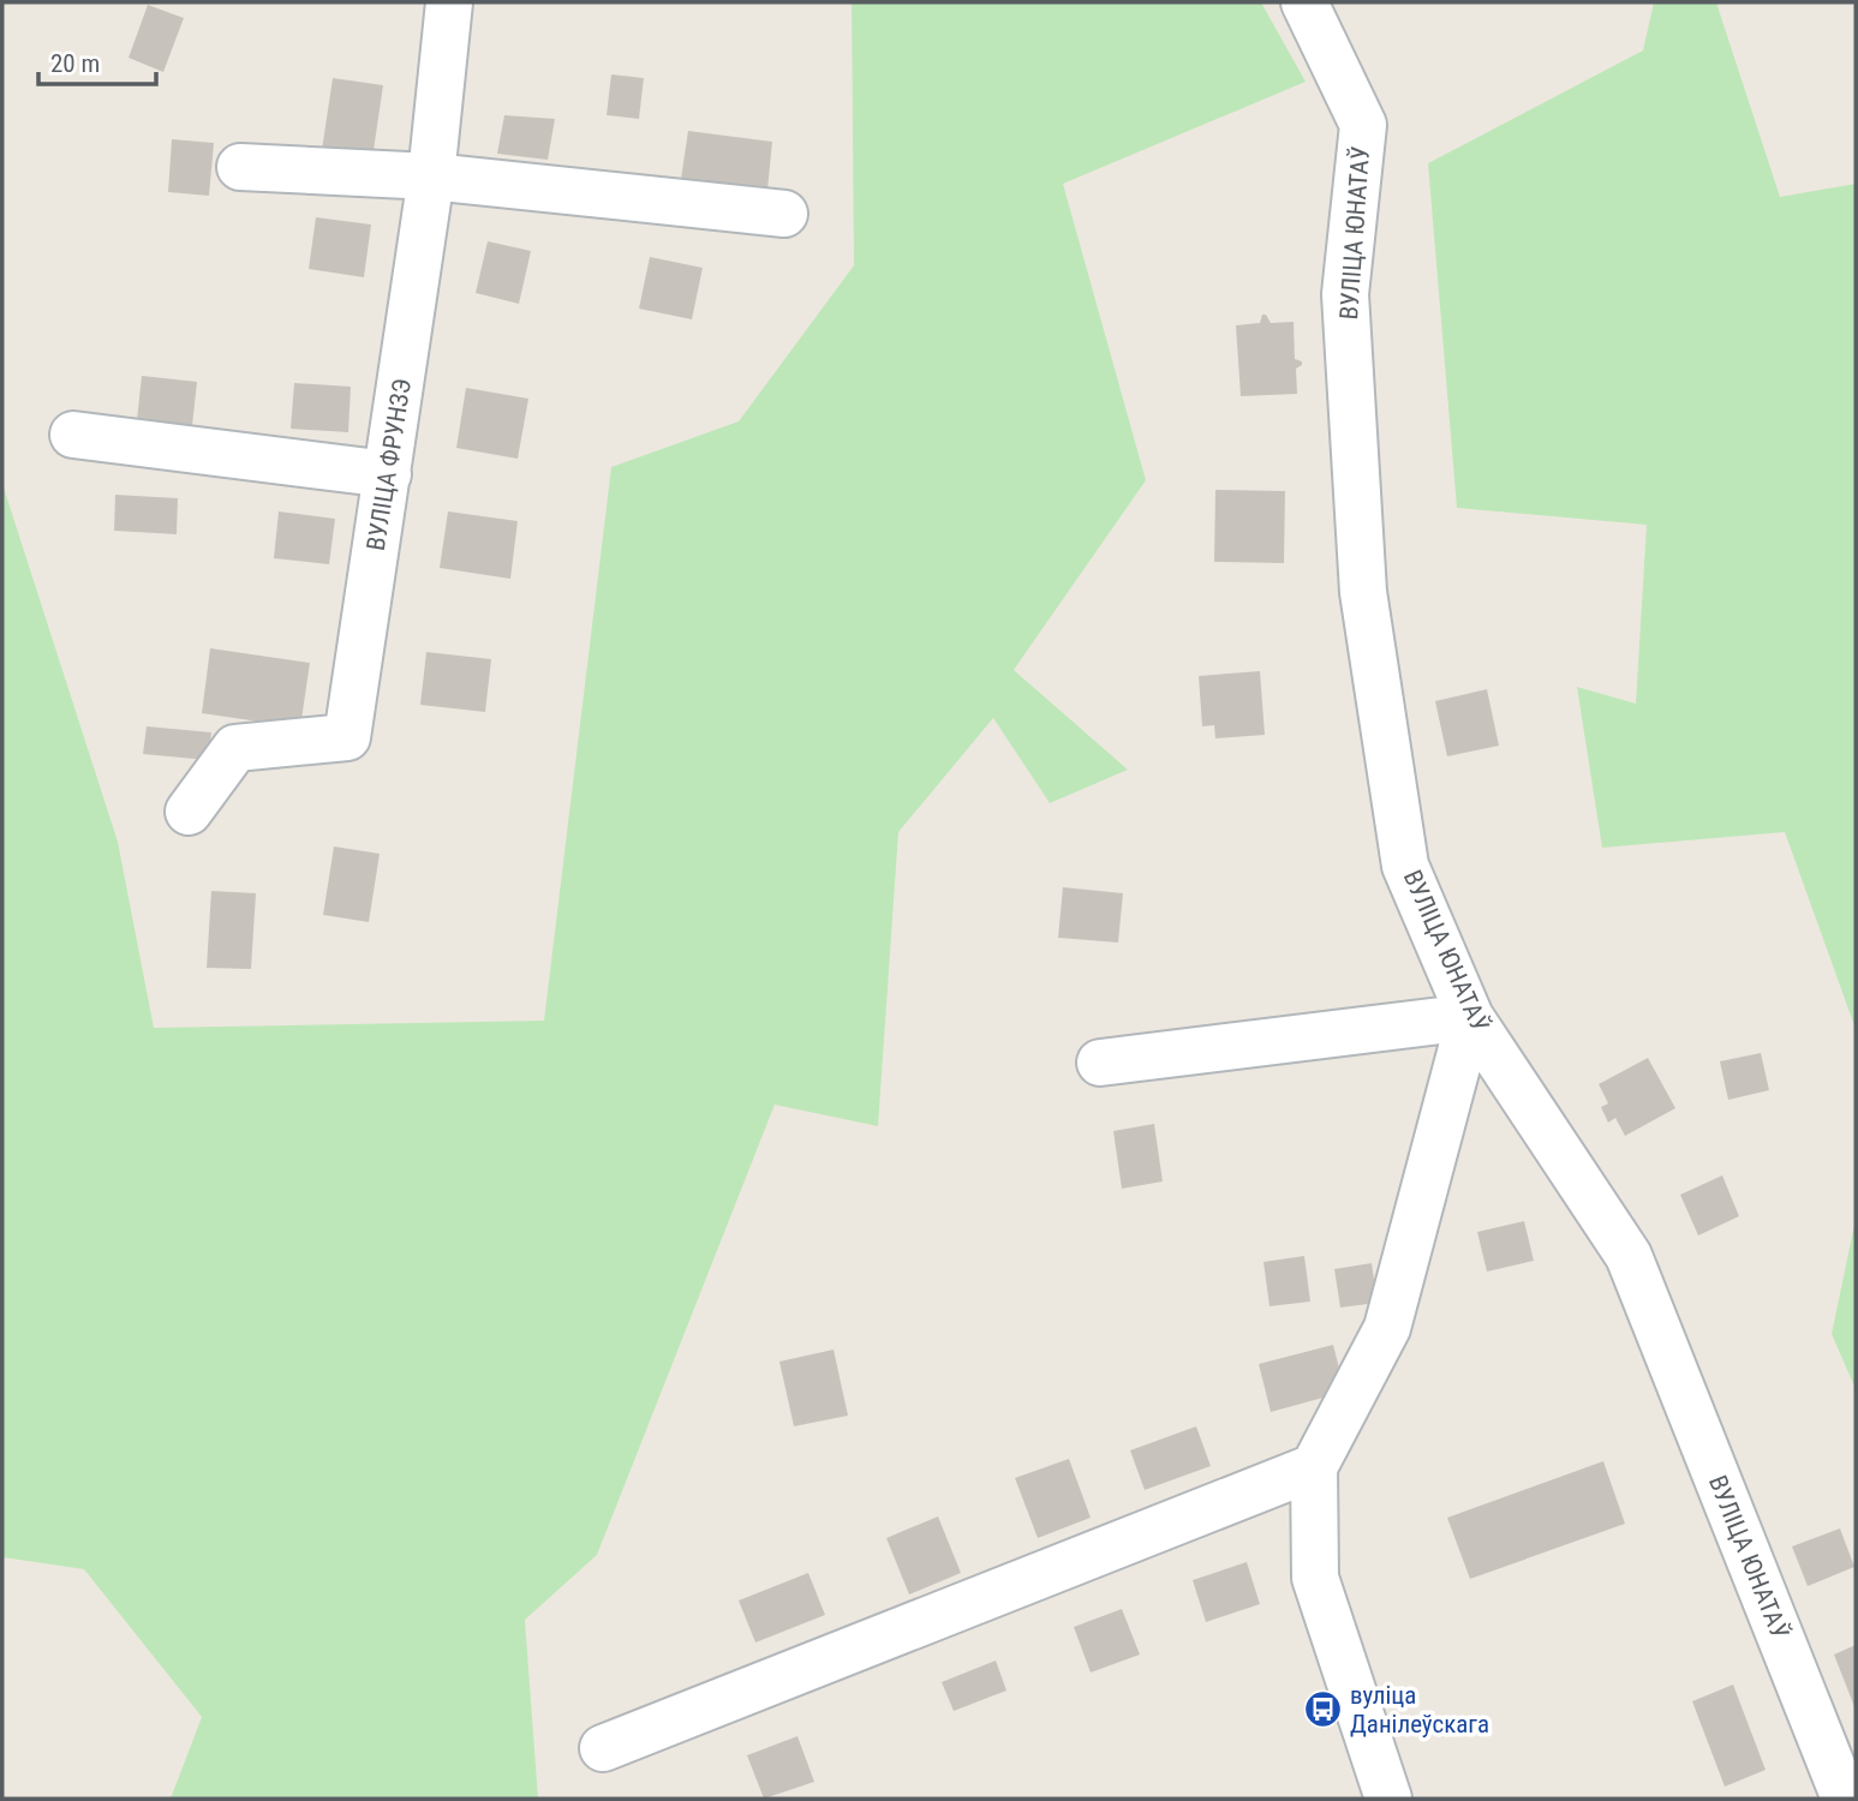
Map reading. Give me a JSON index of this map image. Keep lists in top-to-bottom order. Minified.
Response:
{"streets":{"street":["ВУЛІЦА ЮНАТАЎ","ВУЛІЦА ФРУНЗЭ"]},"places":{"bus stop":["вуліца Данілеўскага"]},"scale_bar":"20 m"}
